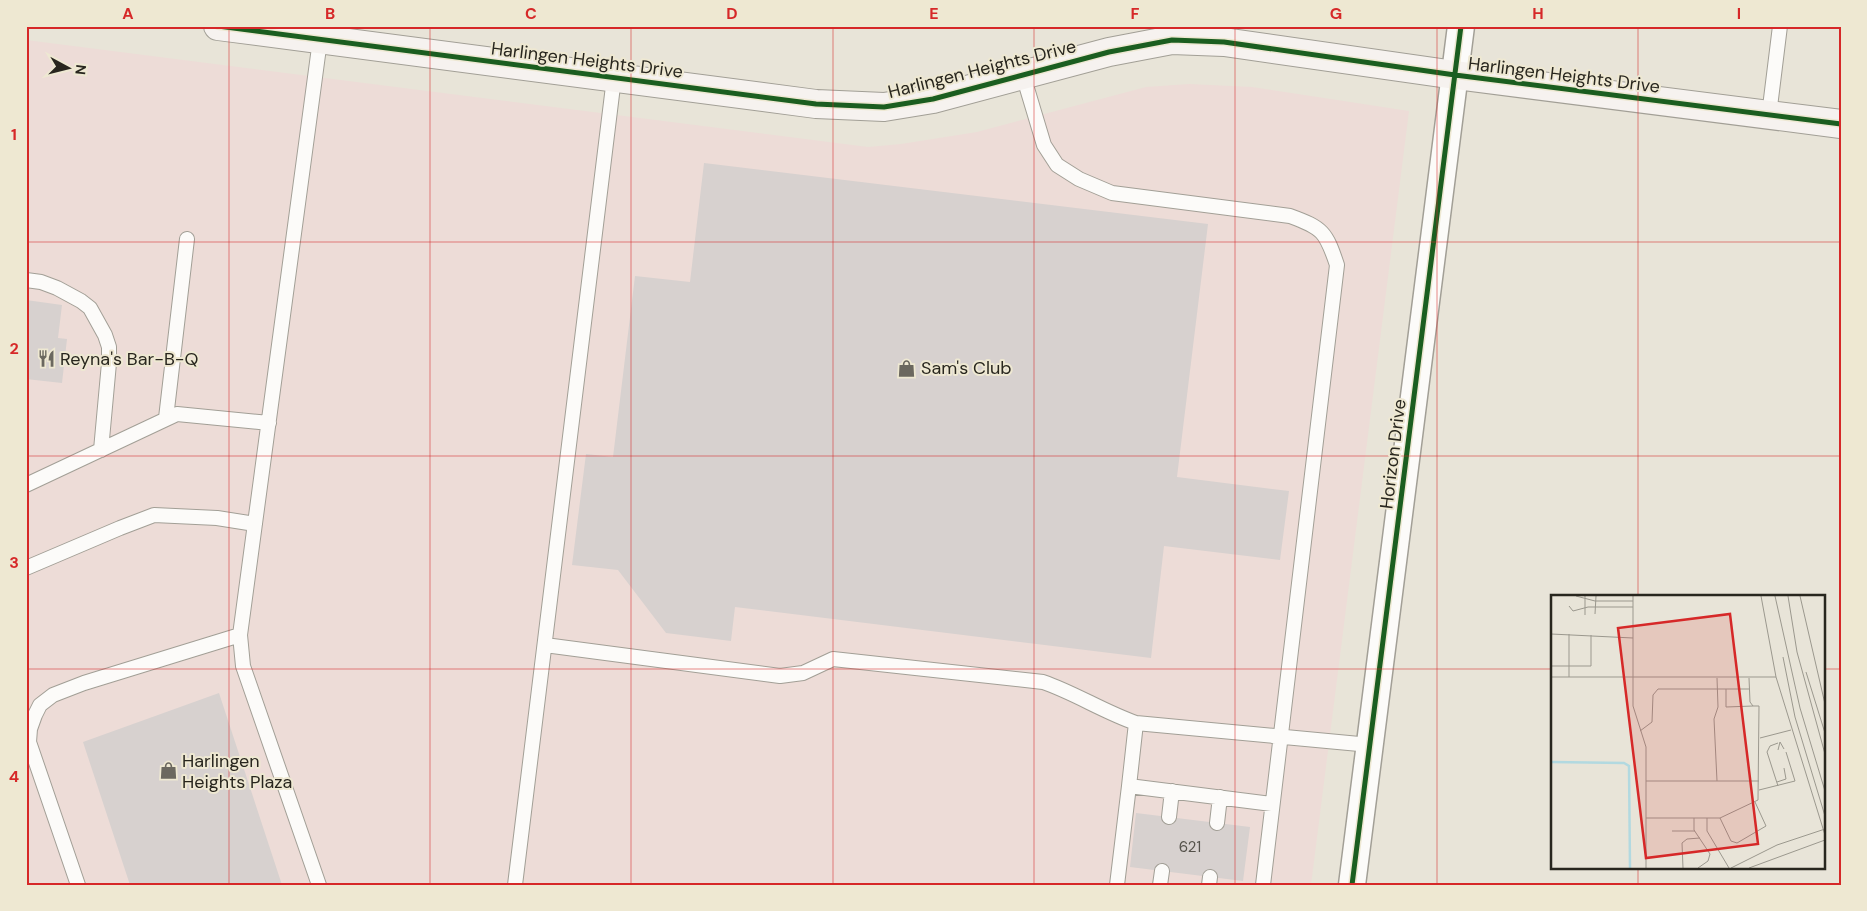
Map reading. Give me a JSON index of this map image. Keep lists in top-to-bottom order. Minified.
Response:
{"streets":{"street":["Harlingen Heights Drive","Horizon Drive"]},"crossings":[["Harlingen Heights Drive","Horizon Drive"]],"places":{"restaurant":["Reyna's Bar-B-Q"],"shop":["Sam's Club","Harlingen Heights Plaza"]},"house_numbers":["621"],"north":"right","grid":{"columns":["A","B","C","D","E","F","G","H","I"],"rows":["1","2","3","4"]}}
